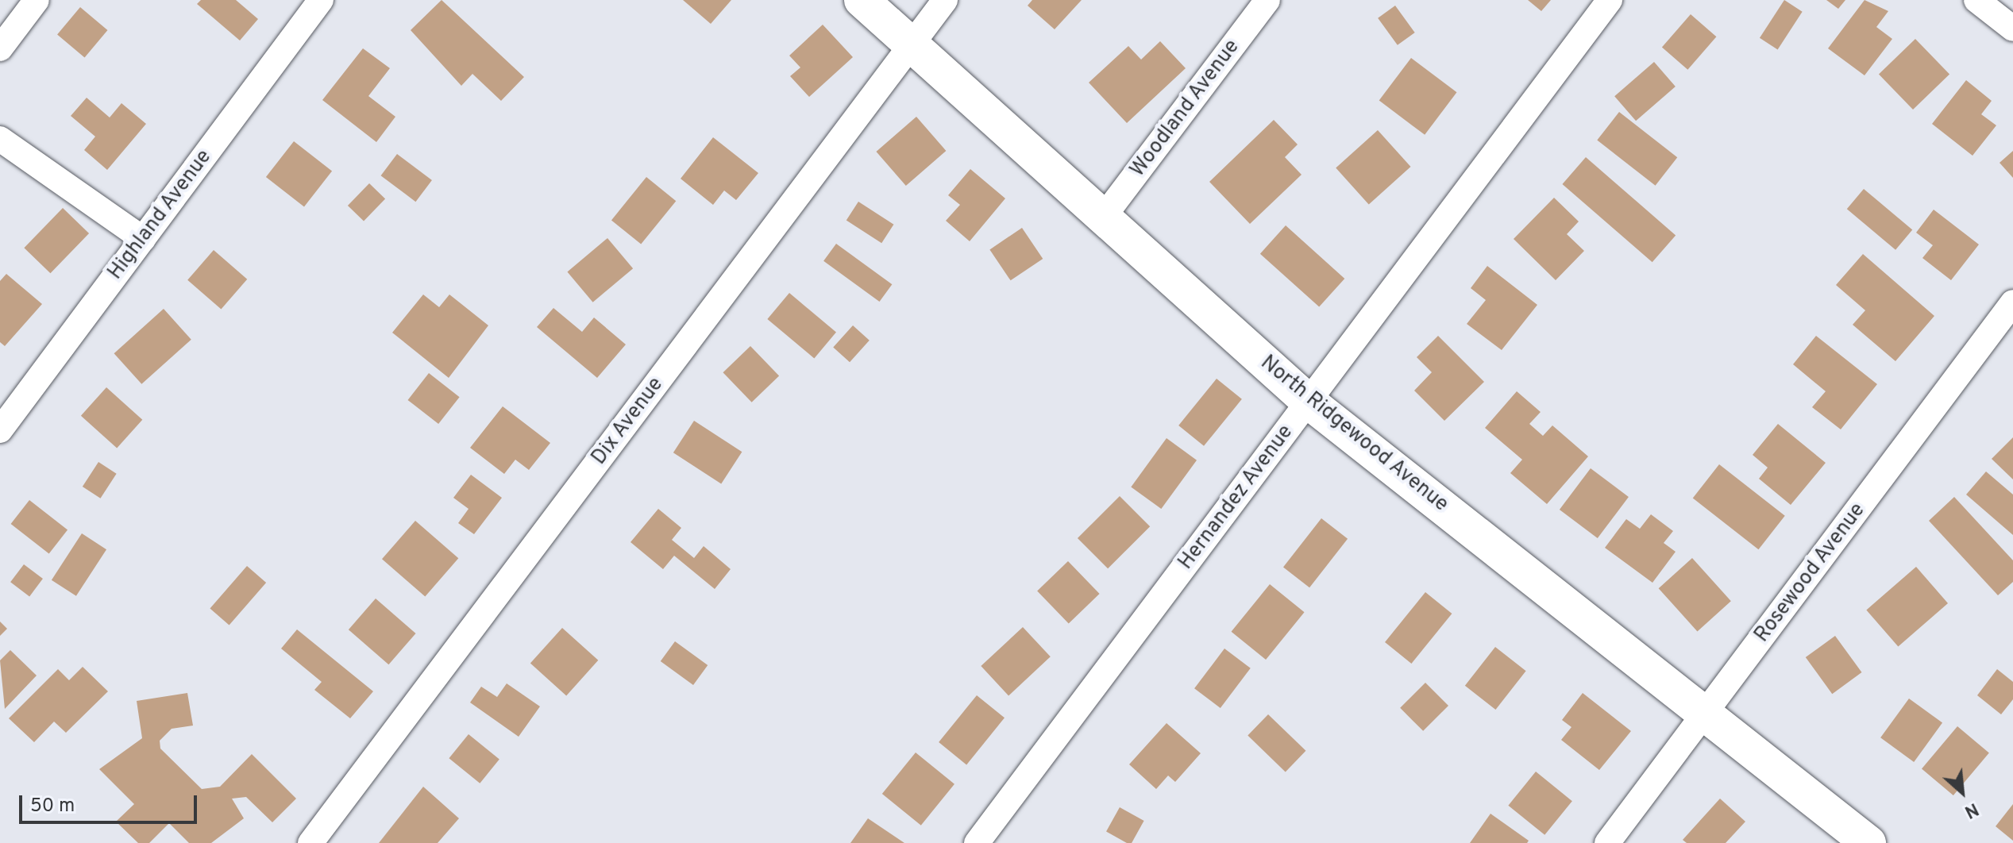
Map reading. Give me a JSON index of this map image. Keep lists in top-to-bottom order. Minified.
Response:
{"streets":{"street":["Woodland Avenue","Highland Avenue","Dix Avenue","North Ridgewood Avenue","Hernandez Avenue","Rosewood Avenue"]},"crossings":[["Woodland Avenue","North Ridgewood Avenue"],["Dix Avenue","North Ridgewood Avenue"],["North Ridgewood Avenue","Hernandez Avenue"],["North Ridgewood Avenue","Rosewood Avenue"]],"scale_bar":"50 m","north":"bottom right"}
